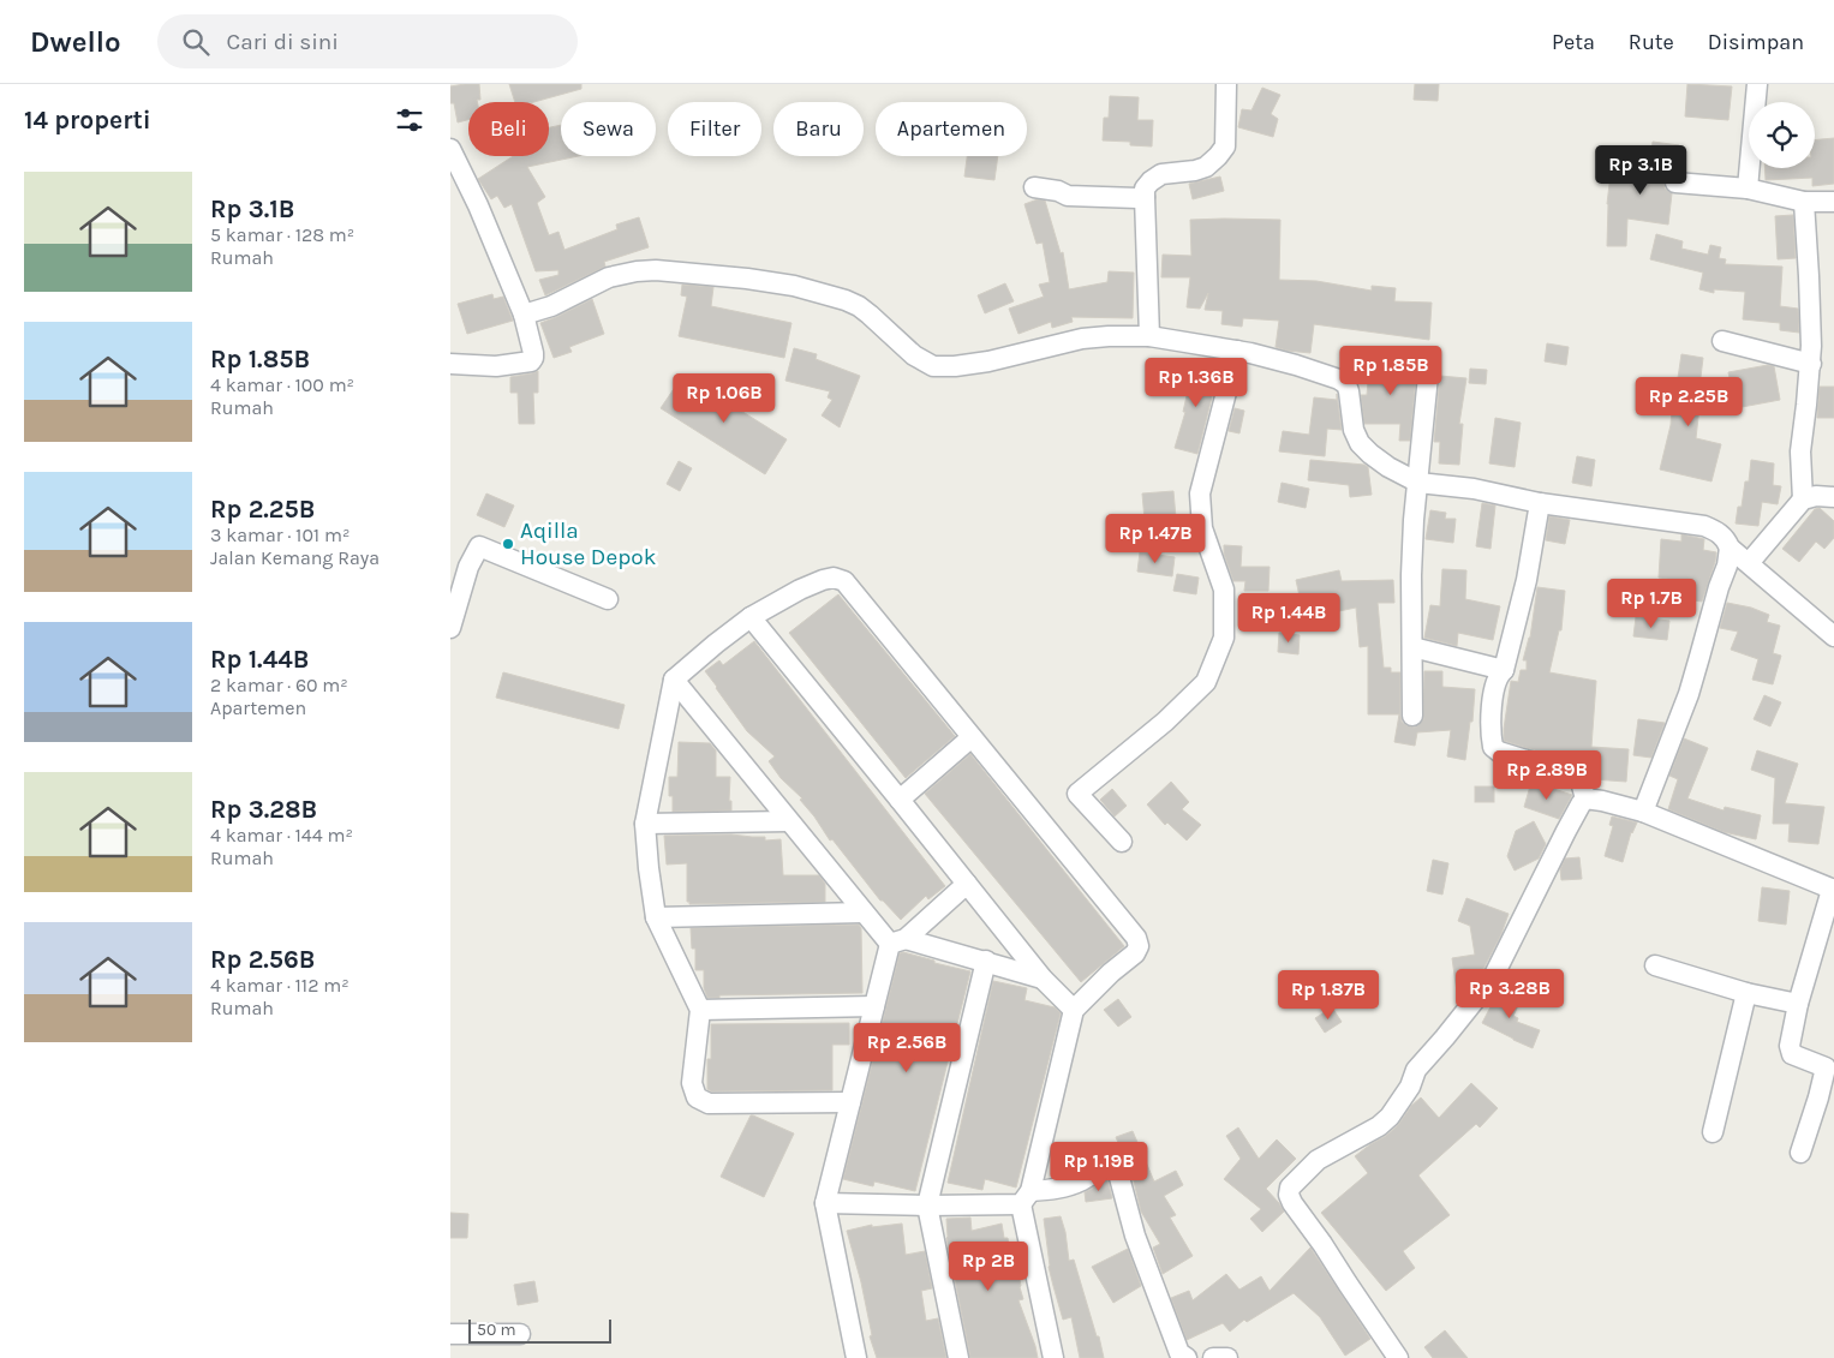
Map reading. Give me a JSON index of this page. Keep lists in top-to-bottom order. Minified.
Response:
{"places":["Aqilla House Depok"],"scale_bar":"50 m","page":{"header":"Dwello","search":"Cari di sini","nav":["Peta","Rute","Disimpan"],"heading":"14 properti","chip":["Beli","Sewa","Filter","Baru","Apartemen"],"price":["Rp 3.1B","Rp 1.85B","Rp 1.36B","Rp 1.06B","Rp 2.25B","Rp 1.47B","Rp 1.7B","Rp 1.44B","Rp 2.89B","Rp 3.28B","Rp 1.87B","Rp 2.56B","Rp 1.19B","Rp 2B"],"list":[{"name":"Rp 3.1B","note":"5 kamar · 128 m² · Rumah"},{"name":"Rp 1.85B","note":"4 kamar · 100 m² · Rumah"},{"name":"Rp 2.25B","note":"3 kamar · 101 m² · Jalan Kemang Raya"},{"name":"Rp 1.44B","note":"2 kamar · 60 m² · Apartemen"},{"name":"Rp 3.28B","note":"4 kamar · 144 m² · Rumah"},{"name":"Rp 2.56B","note":"4 kamar · 112 m² · Rumah"}],"scale":"50 m"}}
